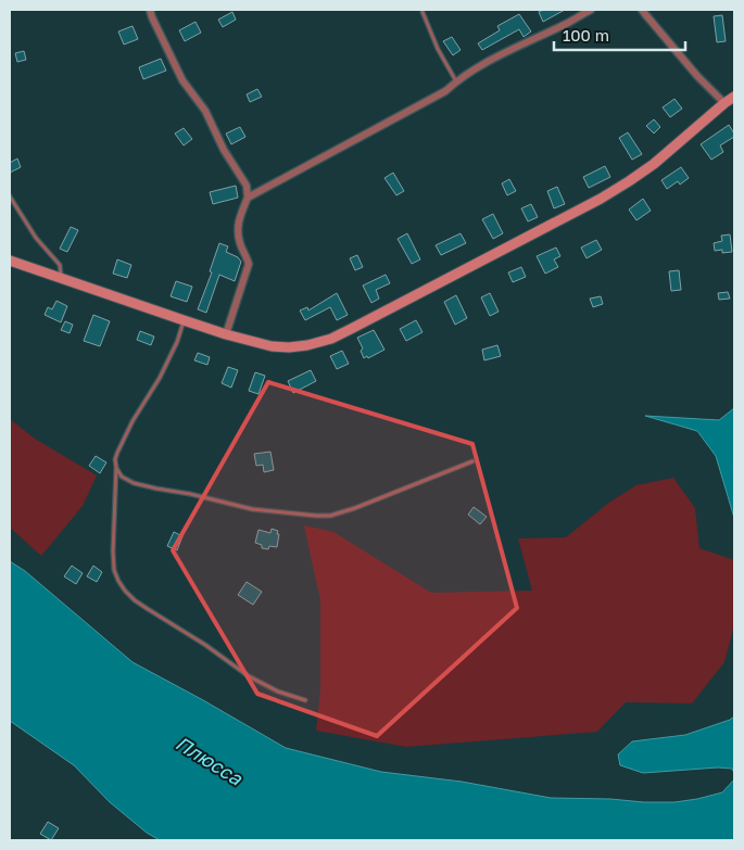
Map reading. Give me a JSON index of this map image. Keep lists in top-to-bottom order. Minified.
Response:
{"water":["Плюсса"],"scale_bar":"100 m"}
